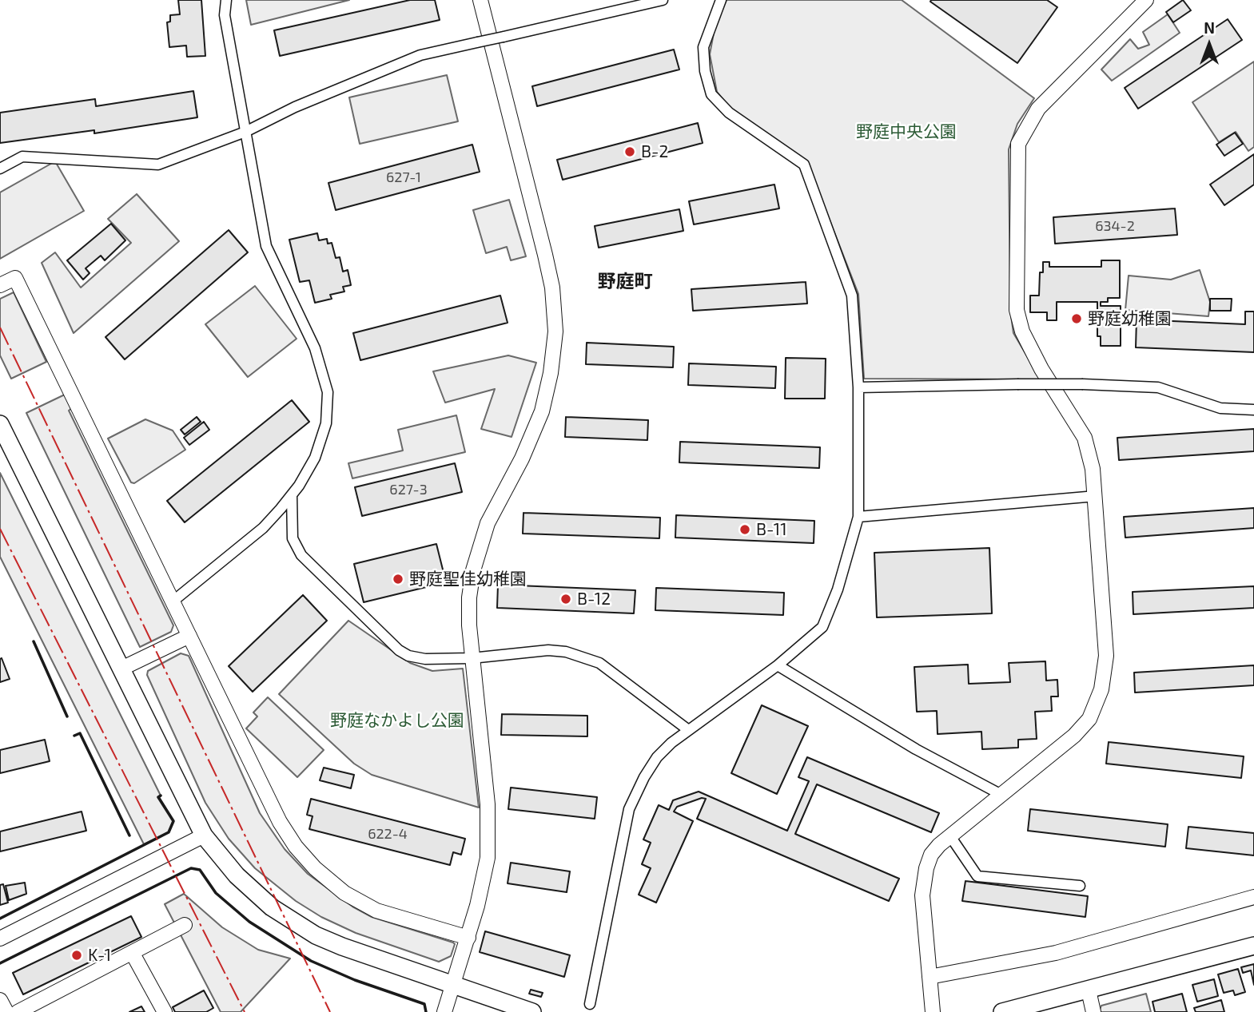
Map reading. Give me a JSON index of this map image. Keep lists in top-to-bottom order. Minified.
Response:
{"districts":["野庭町"],"parks":["野庭中央公園","野庭なかよし公園"],"places":["B-2","野庭幼稚園","B-11","野庭聖佳幼稚園","B-12","K-1"],"house_numbers":["627-1","634-2","627-3","622-4"],"north":"top"}
